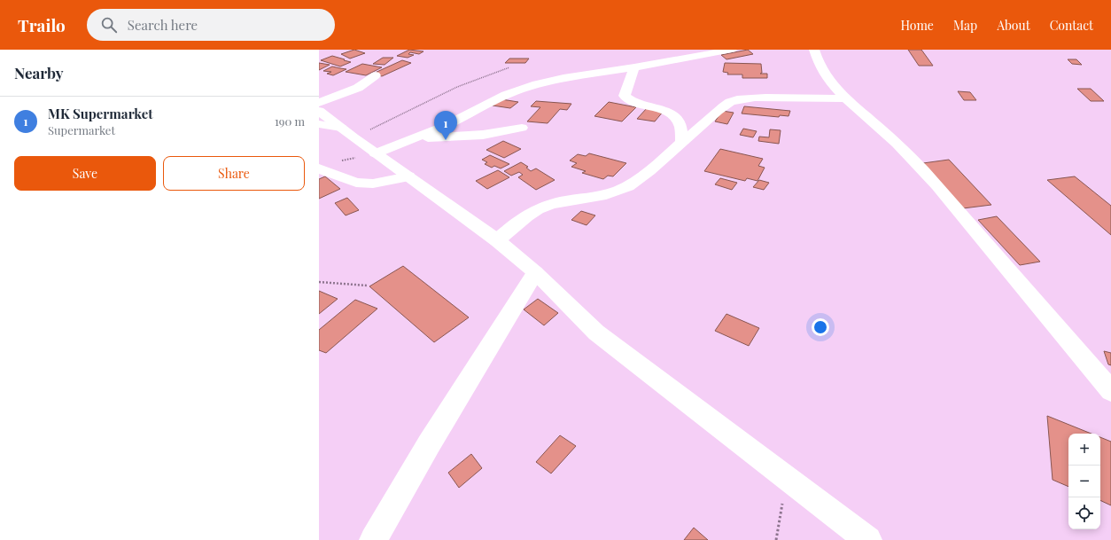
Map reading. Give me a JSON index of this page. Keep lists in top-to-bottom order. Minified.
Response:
{"page":{"header":"Trailo","search":"Search here","nav":["Home","Map","About","Contact"],"heading":"Nearby","list":[{"mark":"1","name":"MK Supermarket","note":"Supermarket","value":"190 m"}],"pins":"1","buttons":["Save","Share"],"map_buttons":["+","−"]}}
